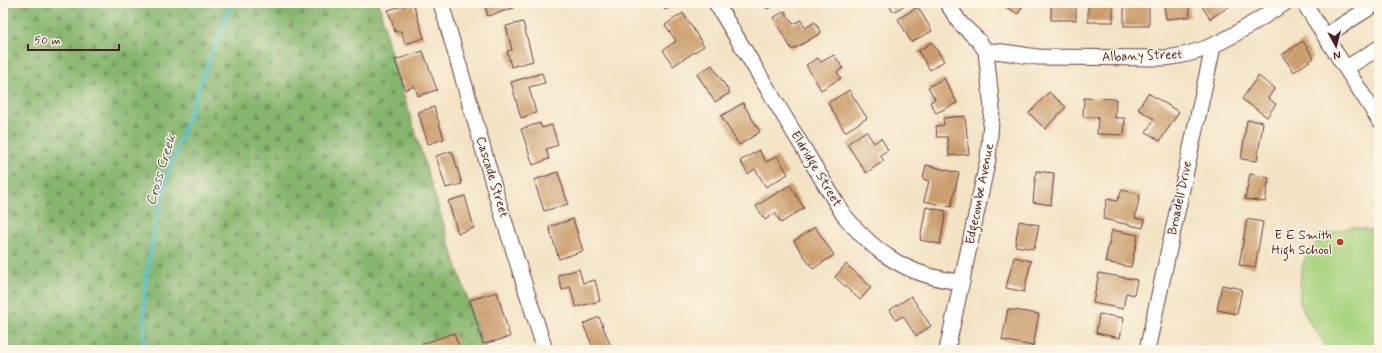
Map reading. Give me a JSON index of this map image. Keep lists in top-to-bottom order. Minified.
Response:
{"streets":{"street":["Albany Street","Eldridge Street","Cascade Street","Edgecombe Avenue","Broadell Drive"]},"crossings":[["Albany Street","Edgecombe Avenue"],["Albany Street","Broadell Drive"],["Eldridge Street","Edgecombe Avenue"]],"water":["Cross Creek"],"places":["E E Smith High School"],"scale_bar":"50 m","north":"bottom"}
